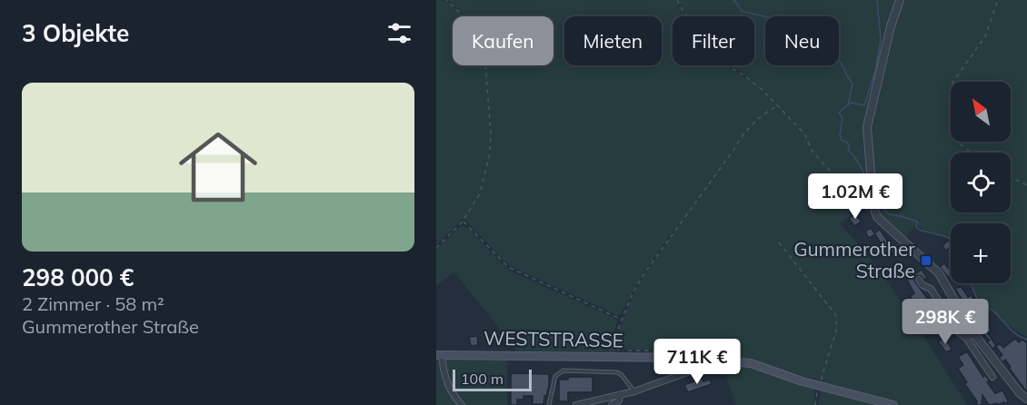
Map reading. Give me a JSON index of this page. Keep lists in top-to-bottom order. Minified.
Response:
{"streets":{"main road":["WESTSTRASSE"]},"places":{"transit":["Gummerother Straße"]},"scale_bar":"100 m","north":"top left","page":{"heading":"3 Objekte","chip":["Kaufen","Mieten","Filter","Neu"],"list":[{"name":"298 000 €","note":"2 Zimmer · 58 m² · Gummerother Straße"}],"map_buttons":"+","price":["1.02M €","298K €","711K €"],"scale":"100 m"}}
